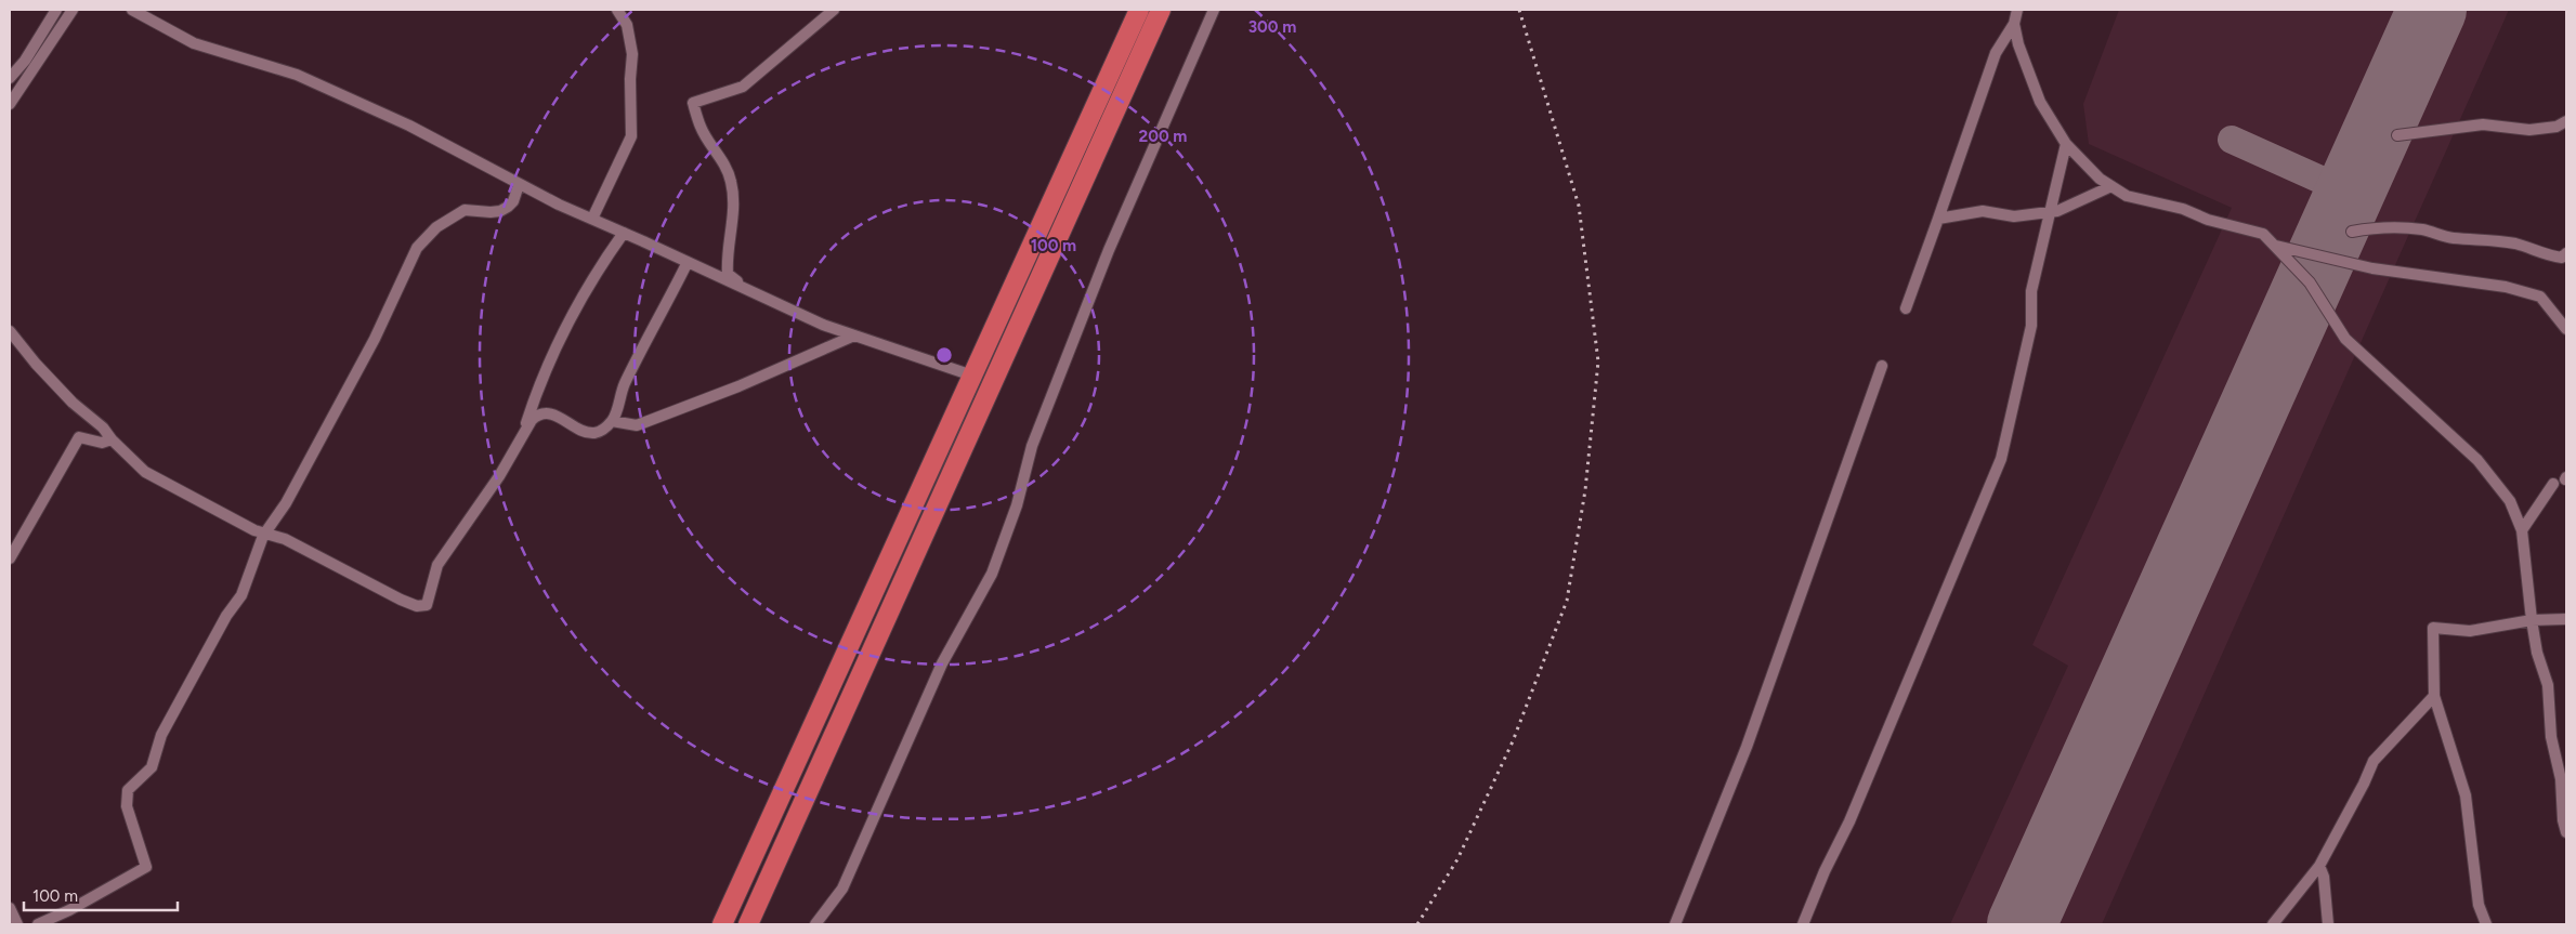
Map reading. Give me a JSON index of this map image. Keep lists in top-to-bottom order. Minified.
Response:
{"scale_bar":"100 m","rings":["300 m","200 m","100 m"]}
